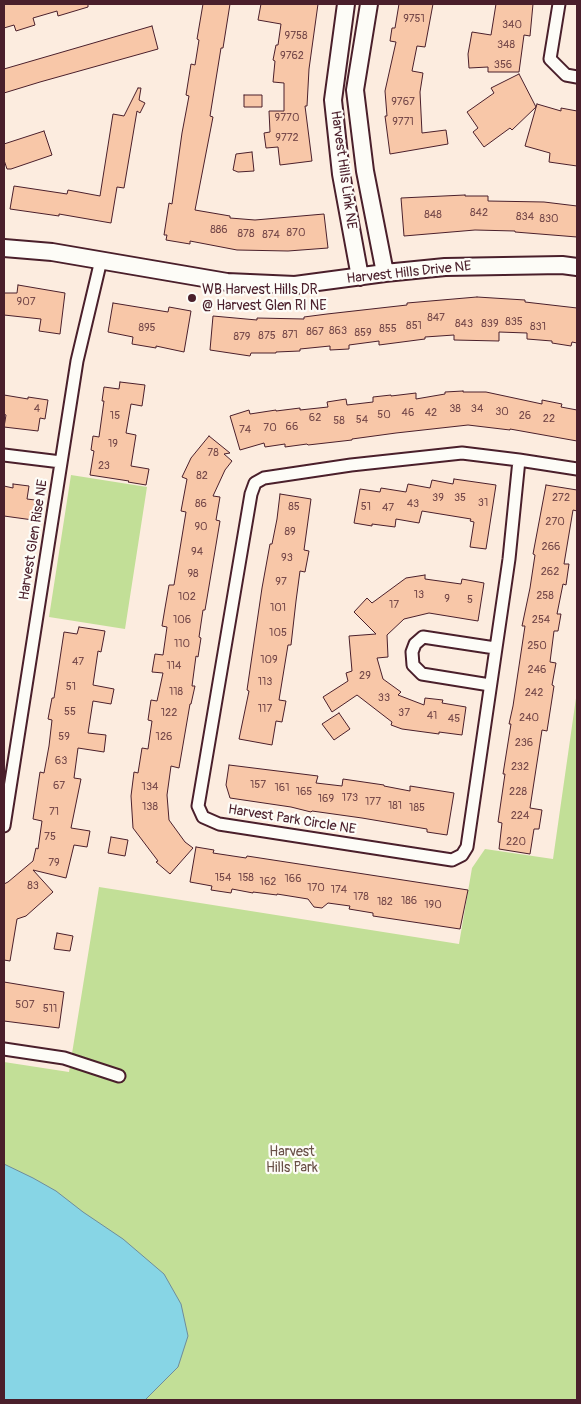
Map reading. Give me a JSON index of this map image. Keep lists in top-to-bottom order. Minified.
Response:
{"streets":{"street":["Harvest Hills Link NE","Harvest Hills Drive NE","Harvest Glen Rise NE","Harvest Park Circle NE"]},"crossings":[["Harvest Hills Link NE","Harvest Hills Drive NE"],["Harvest Hills Drive NE","Harvest Glen Rise NE"]],"parks":["Harvest Hills Park"],"places":["WB Harvest Hills DR @ Harvest Glen RI NE"],"house_numbers":["9751","340","9758","348","9762","356","9767","9770","9771","9772","842","848","834","830","886","870","878","874","907","847","835","843","839","851","831","895","855","863","867","859","871","875","879","4","38","34","30","46","42","50","15","26","62","22","54","58","66","70","74","19","78","23","82","39","35","272","31","86","43","85","51","47","270","90","89","266","94","93","262","98","97","13","258","102","9","5","17","101","106","254","105","110","250","109","47","114","246","29","113","51","118","242","33","117","55","122","37","41","240","45","59","126","236","63","232","157","67","134","161","165","228","173","169","177","181","138","185","71","224","75","220","79","154","158","166","162","83","170","174","178","186","182","190","507","511"]}
